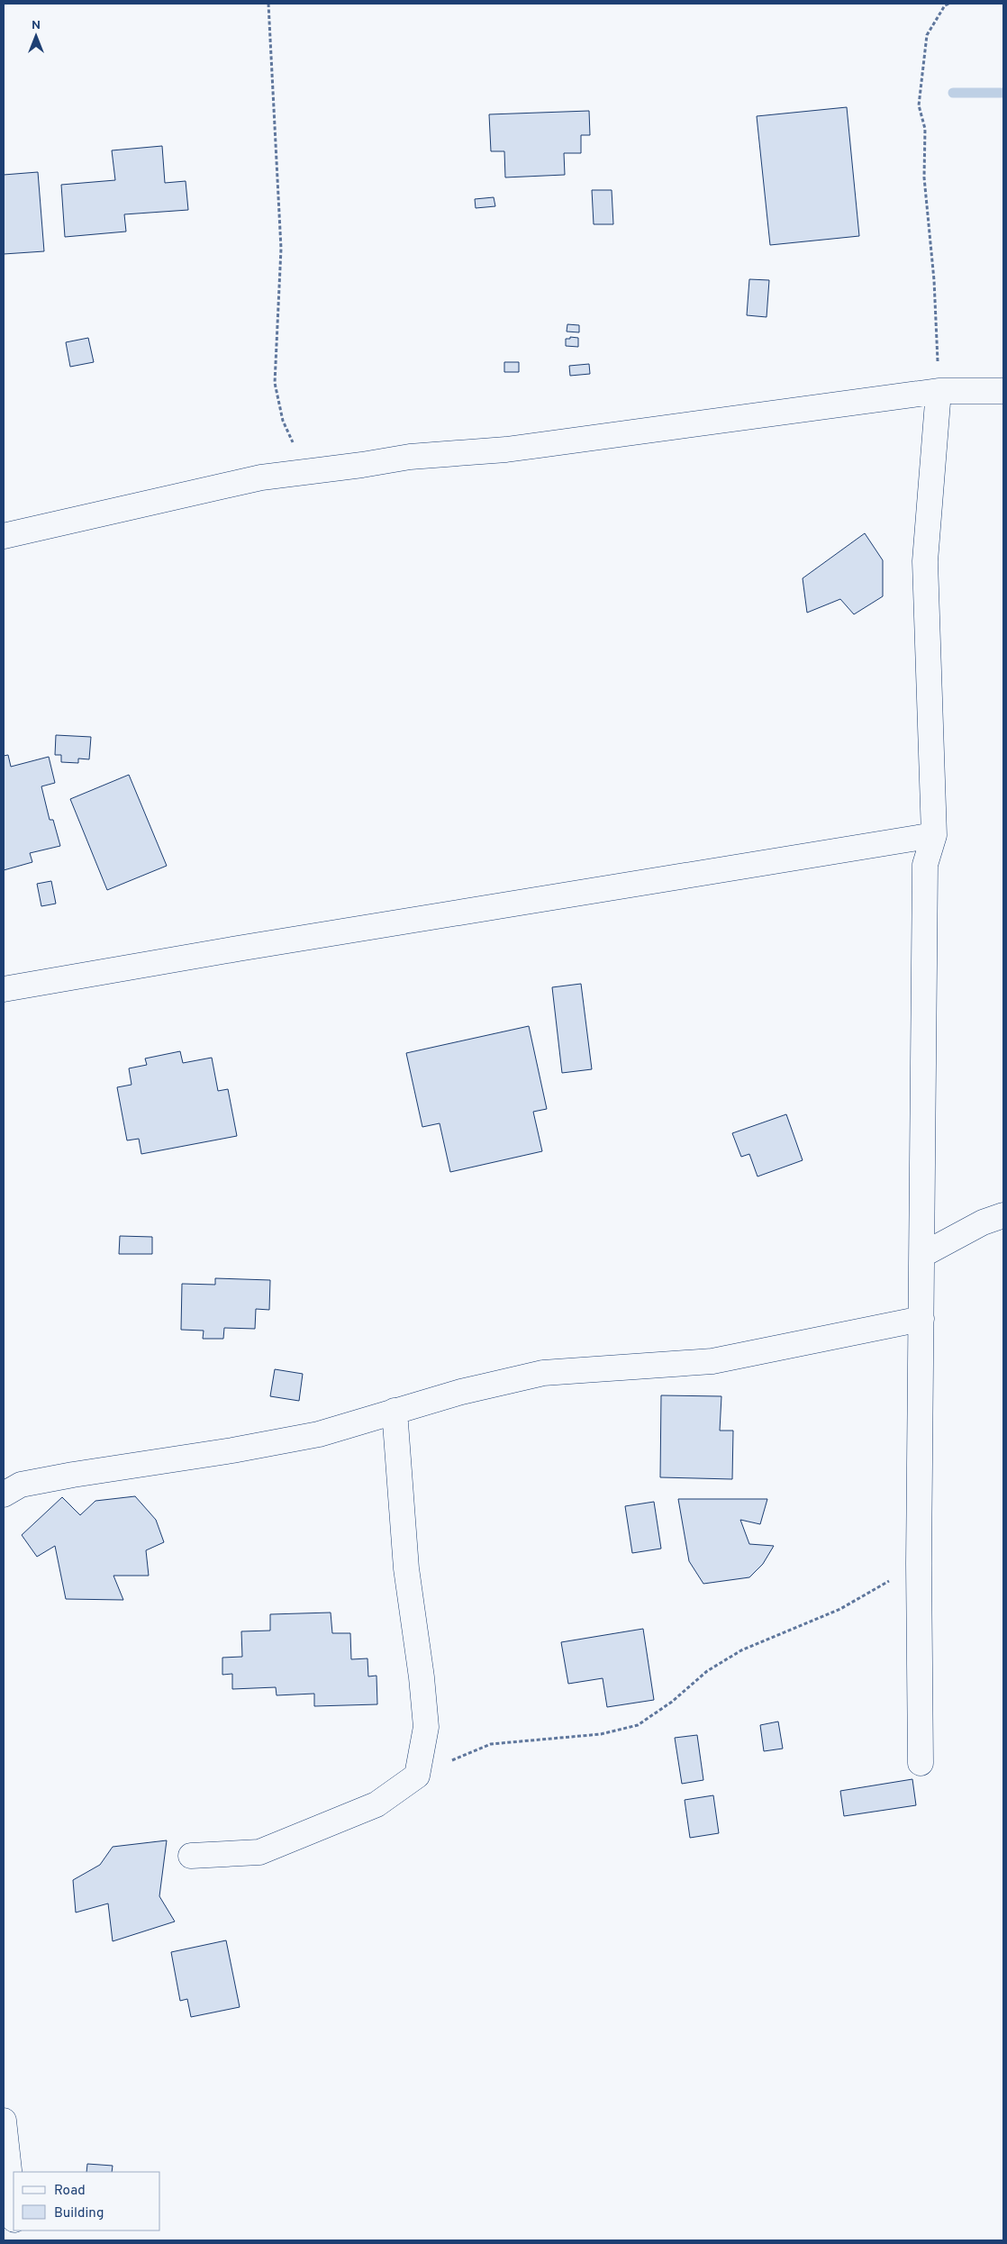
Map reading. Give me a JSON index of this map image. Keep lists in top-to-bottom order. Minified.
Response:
{"legend":["Road","Building"],"north":"top"}
